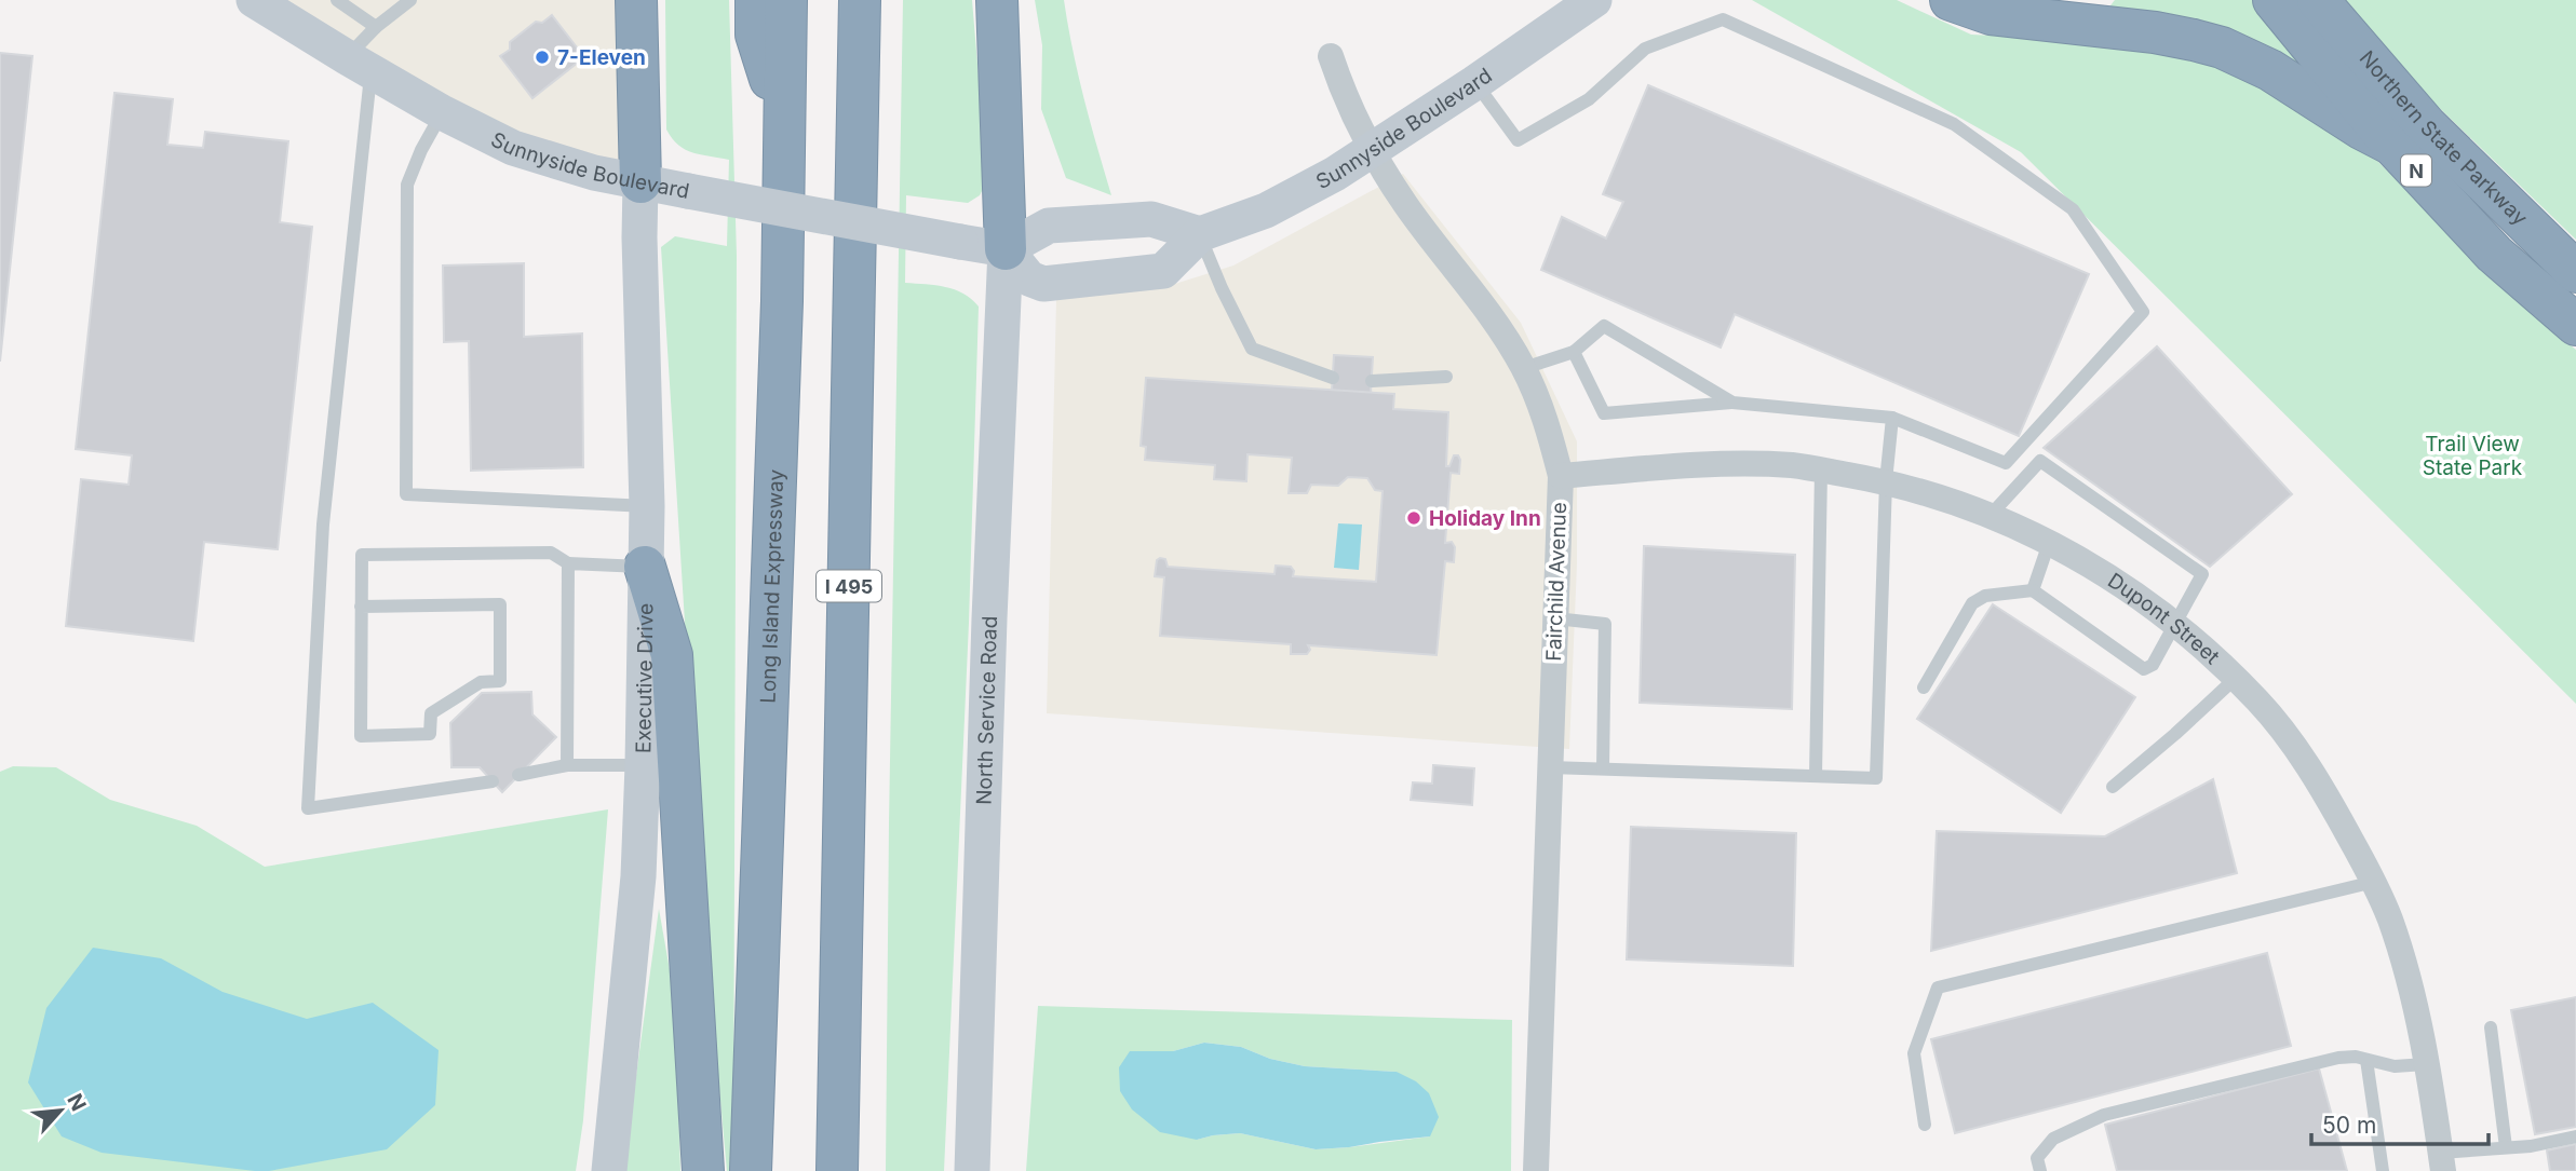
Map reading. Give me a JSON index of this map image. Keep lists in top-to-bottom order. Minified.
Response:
{"streets":{"highway":["Northern State Parkway","N","Long Island Expressway","I 495"],"main road":["Sunnyside Boulevard","Executive Drive","North Service Road"],"street":["Fairchild Avenue","Dupont Street"]},"crossings":[["Sunnyside Boulevard","Fairchild Avenue"],["Sunnyside Boulevard","Executive Drive"],["Sunnyside Boulevard","North Service Road"],["Fairchild Avenue","Dupont Street"]],"parks":["Trail View State Park"],"places":["7-Eleven","Holiday Inn"],"scale_bar":"50 m","north":"top right"}
